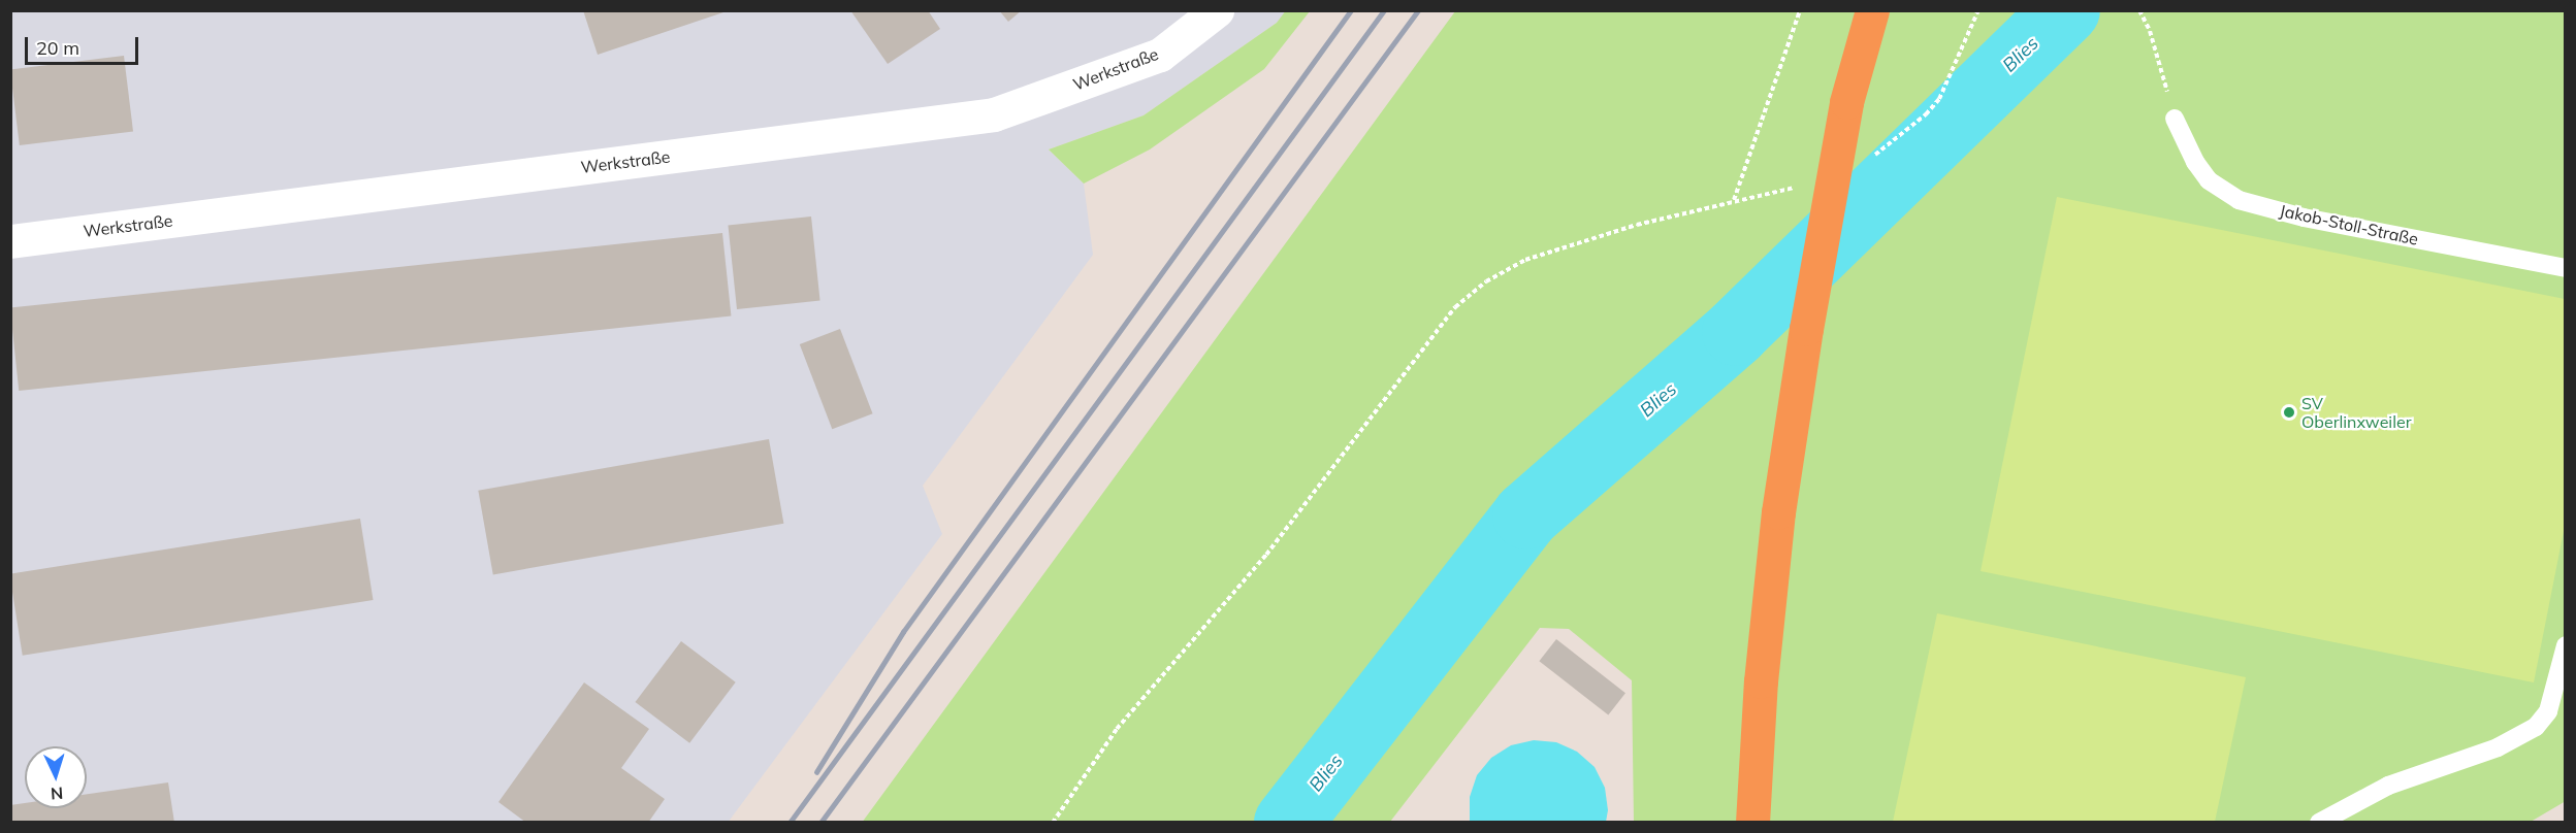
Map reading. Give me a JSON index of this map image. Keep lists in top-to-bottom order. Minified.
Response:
{"streets":{"street":["Werkstraße"],"lane":["Jakob-Stoll-Straße"]},"water":["Blies"],"places":["SV Oberlinxweiler"],"scale_bar":"20 m","north":"bottom"}
